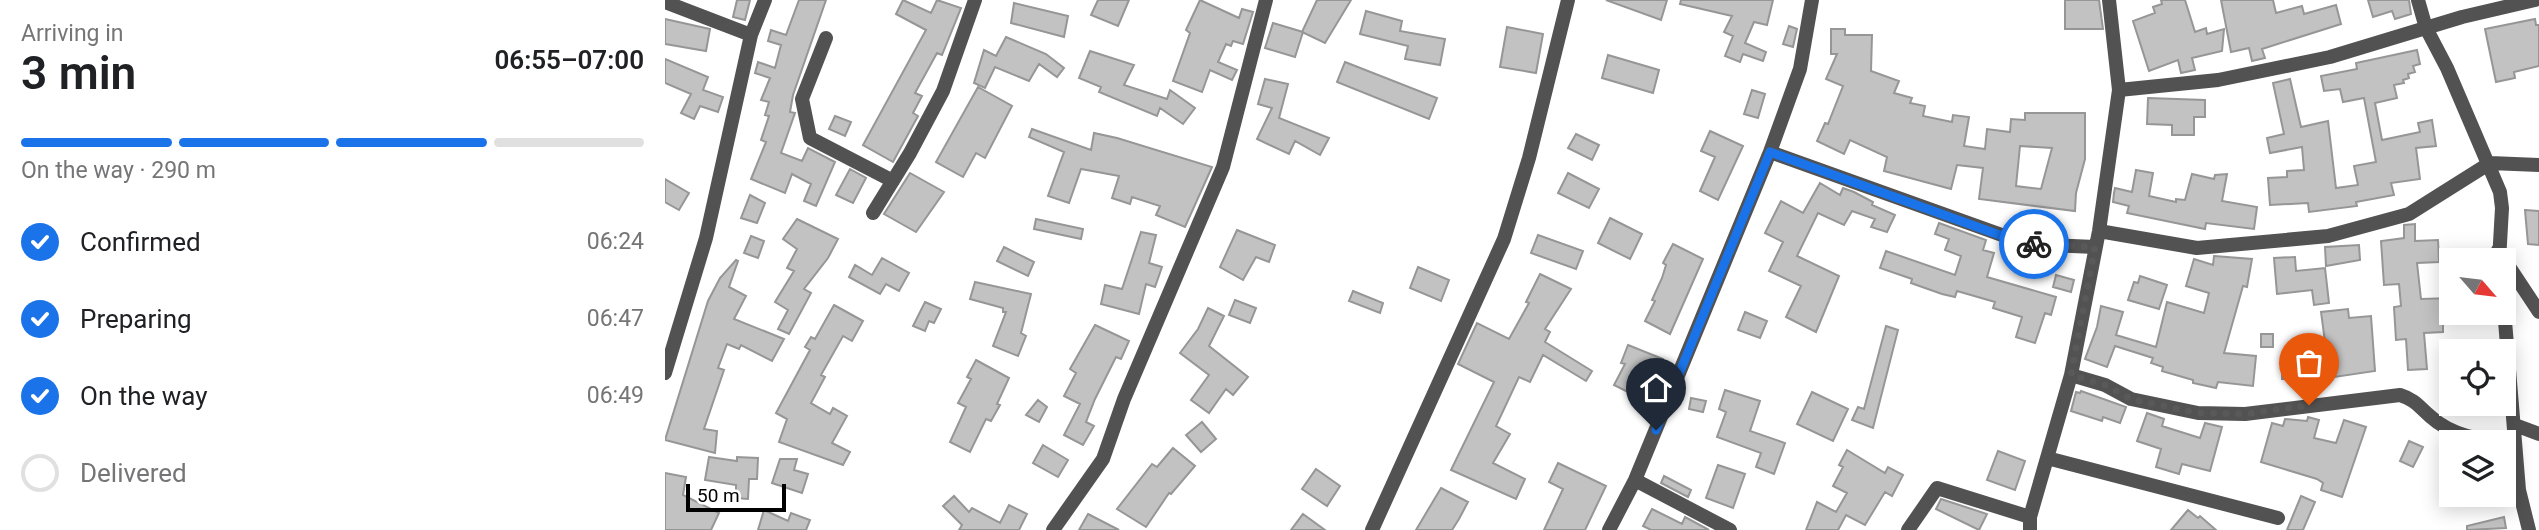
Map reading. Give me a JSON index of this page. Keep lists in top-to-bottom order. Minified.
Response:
{"scale_bar":"50 m","north":"bottom right","page":{"heading":["3 min","Arriving in","06:55–07:00"],"bar":"On the way · 290 m","list":[["Confirmed","06:24"],["Preparing","06:47"],["On the way","06:49"],"Delivered"],"scale":"50 m"}}
